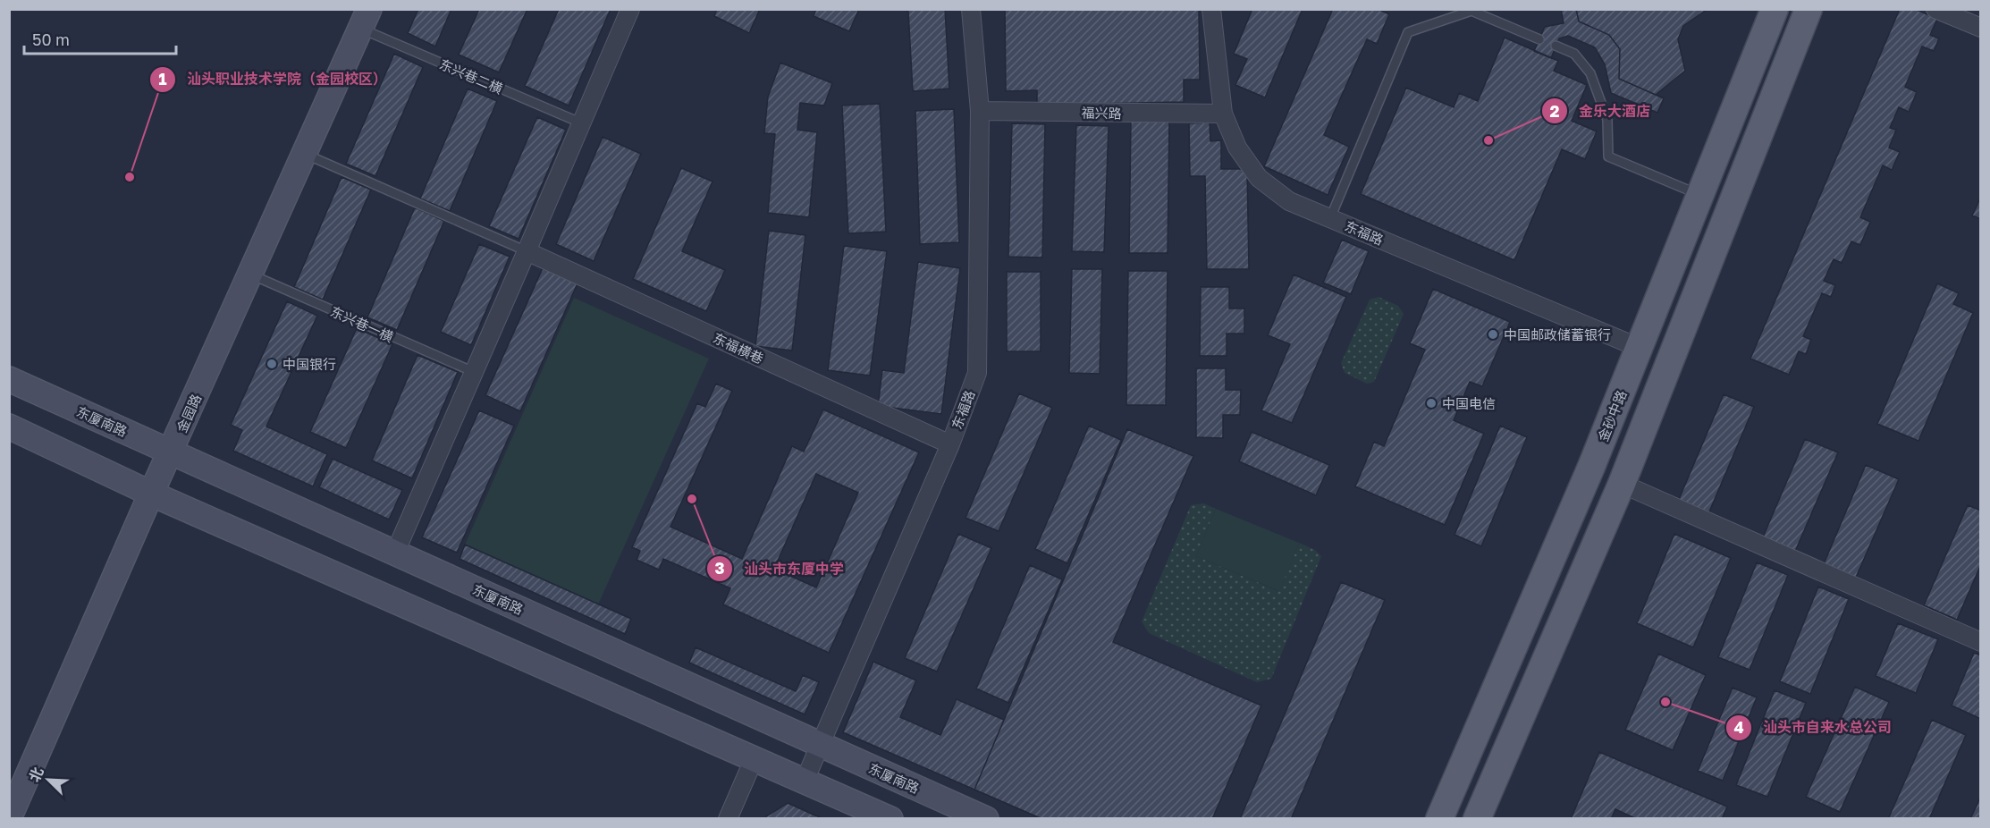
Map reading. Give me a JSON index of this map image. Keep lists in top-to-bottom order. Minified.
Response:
{"streets":{"main road":["金砂中路"],"street":["福兴路","东福路","东福横巷","金园路","东厦南路"],"lane":["东兴巷二横","东兴巷一横"]},"crossings":[["东兴巷二横","金园路"],["福兴路","东福路"],["东福路","东福横巷"],["东福路","金砂中路"],["东福路","东厦南路"],["东兴巷一横","金园路"],["金园路","东厦南路"]],"places":["金乐大酒店","汕头职业技术学院（金园校区）","中国邮政储蓄银行","中国银行","中国电信","汕头市东厦中学","汕头市自来水总公司"],"scale_bar":"50 m","north":"top left"}
